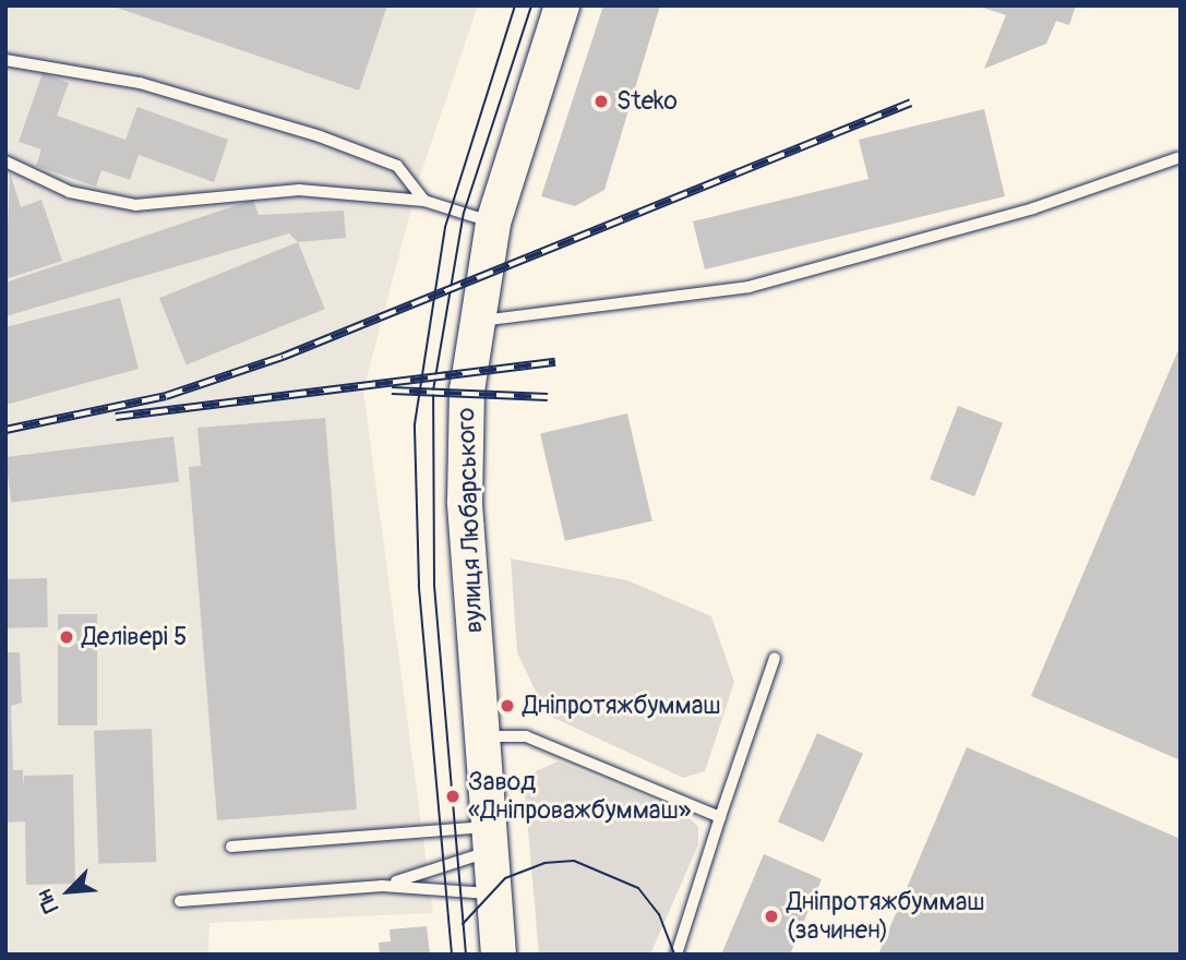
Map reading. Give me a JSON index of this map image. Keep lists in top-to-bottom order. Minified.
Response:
{"streets":{"main road":["вулиця Любарського"]},"places":["Steko","Делівері 5","Дніпротяжбуммаш","Завод «Дніпроважбуммаш»","Дніпротяжбуммаш (зачинен)"],"north":"bottom left"}
